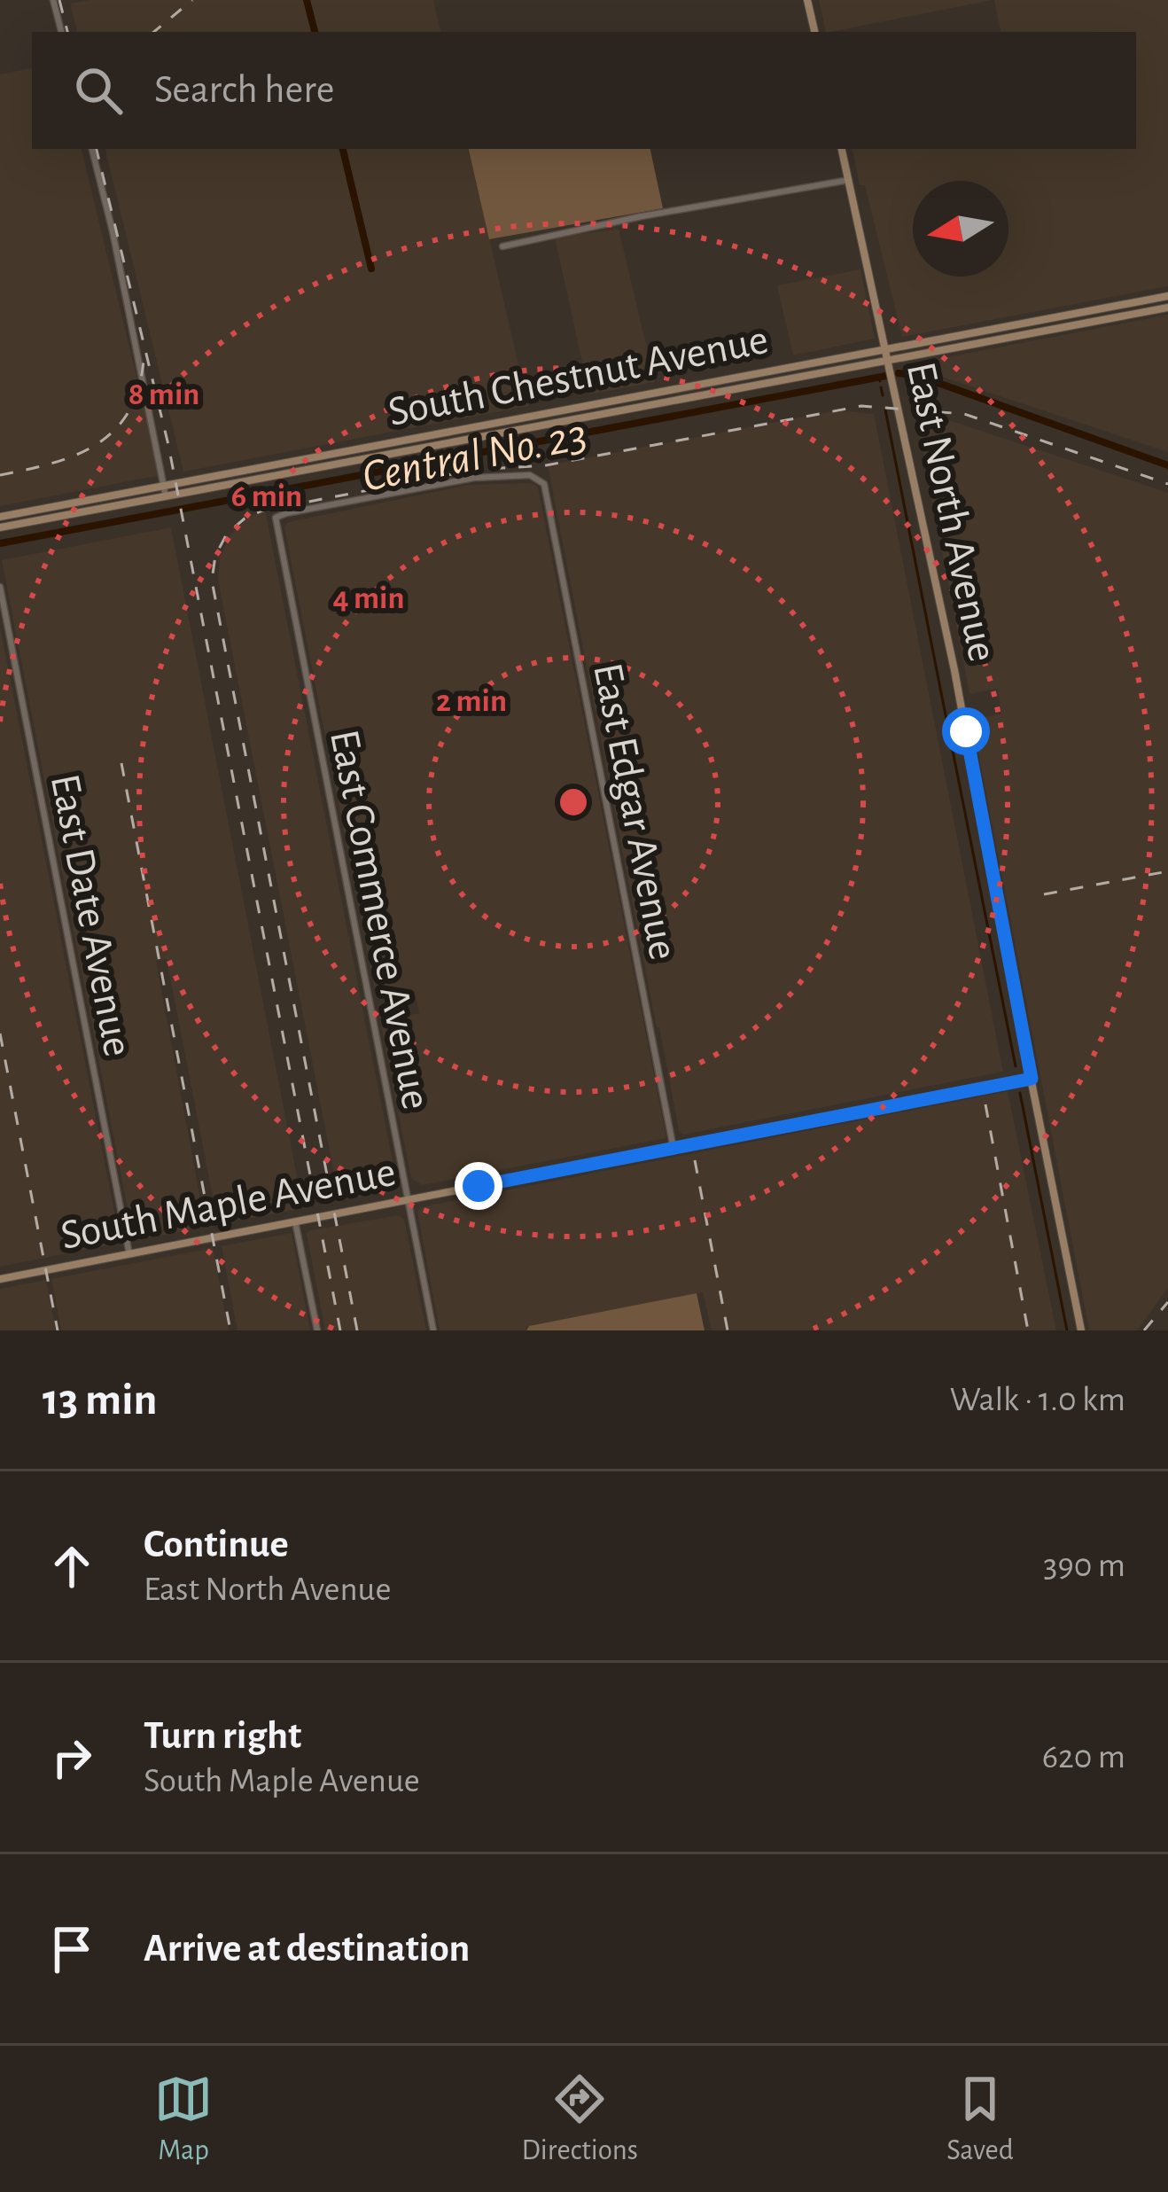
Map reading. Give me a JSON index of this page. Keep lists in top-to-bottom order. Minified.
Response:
{"streets":{"main road":["South Chestnut Avenue","East North Avenue","South Maple Avenue"],"street":["East Edgar Avenue","East Date Avenue","East Commerce Avenue"]},"crossings":[["South Chestnut Avenue","East North Avenue"],["East North Avenue","South Maple Avenue"],["East Edgar Avenue","East Commerce Avenue"],["East Edgar Avenue","South Maple Avenue"],["East Date Avenue","South Maple Avenue"],["East Commerce Avenue","South Maple Avenue"]],"water":["Central No. 23"],"north":"left","page":{"search":"Search here","heading":["13 min","Walk · 1.0 km"],"list":[["Continue","East North Avenue","390 m"],["Turn right","South Maple Avenue","620 m"],"Arrive at destination"],"nav":["Map","Directions","Saved"]},"rings":["8 min","6 min","4 min","2 min"]}
